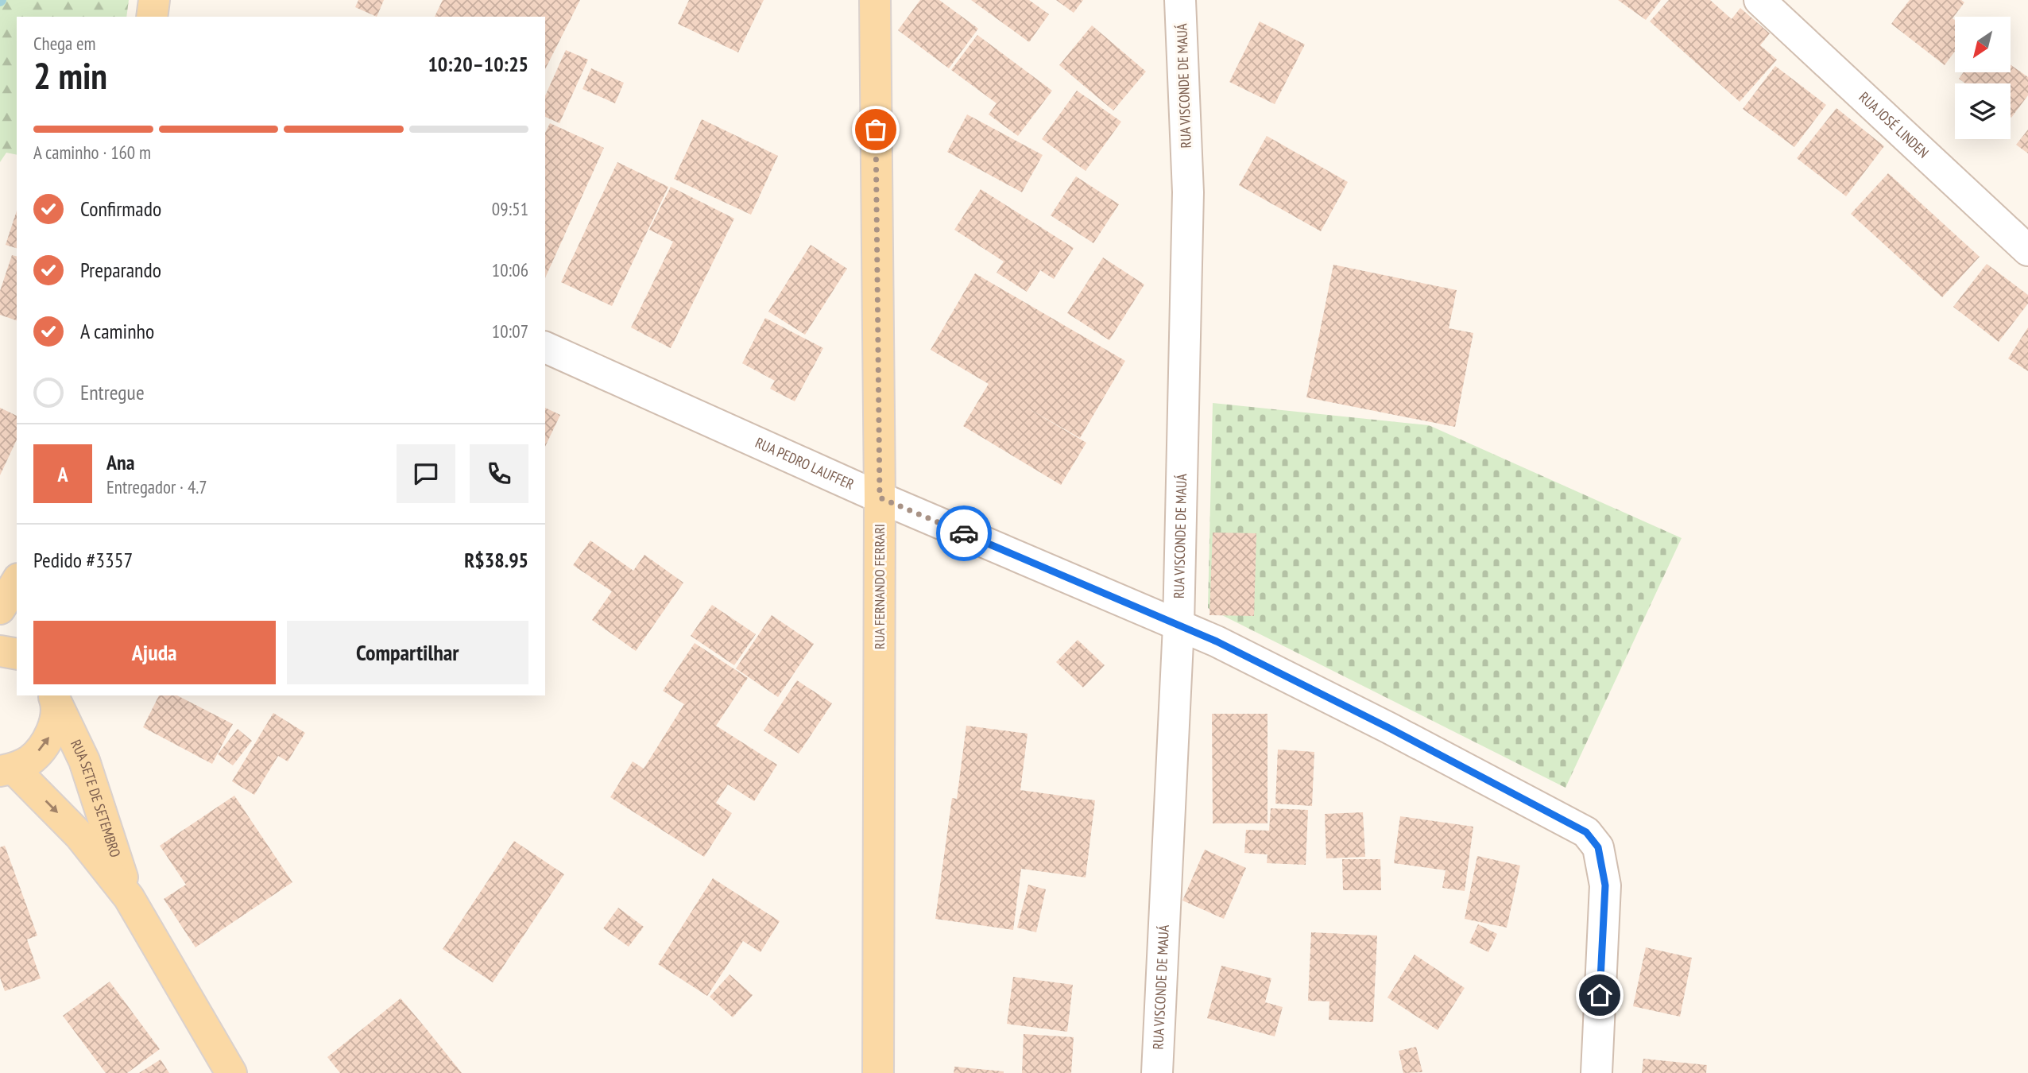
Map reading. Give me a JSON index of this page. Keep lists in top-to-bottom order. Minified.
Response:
{"streets":{"main road":["RUA FERNANDO FERRARI","RUA SETE DE SETEMBRO"],"street":["RUA VISCONDE DE MAUÁ","RUA JOSÉ LINDEN","RUA PEDRO LAUFFER"]},"crossings":[["RUA VISCONDE DE MAUÁ","RUA PEDRO LAUFFER"],["RUA PEDRO LAUFFER","RUA FERNANDO FERRARI"]],"north":"bottom left","page":{"heading":["2 min","Chega em","10:20–10:25"],"panel":["Ana","Entregador · 4.7","Pedido #3357","R$38.95"],"bar":"A caminho · 160 m","list":[["Confirmado","09:51"],["Preparando","10:06"],["A caminho","10:07"],"Entregue"],"round":"A","buttons":["Ajuda","Compartilhar"]}}
